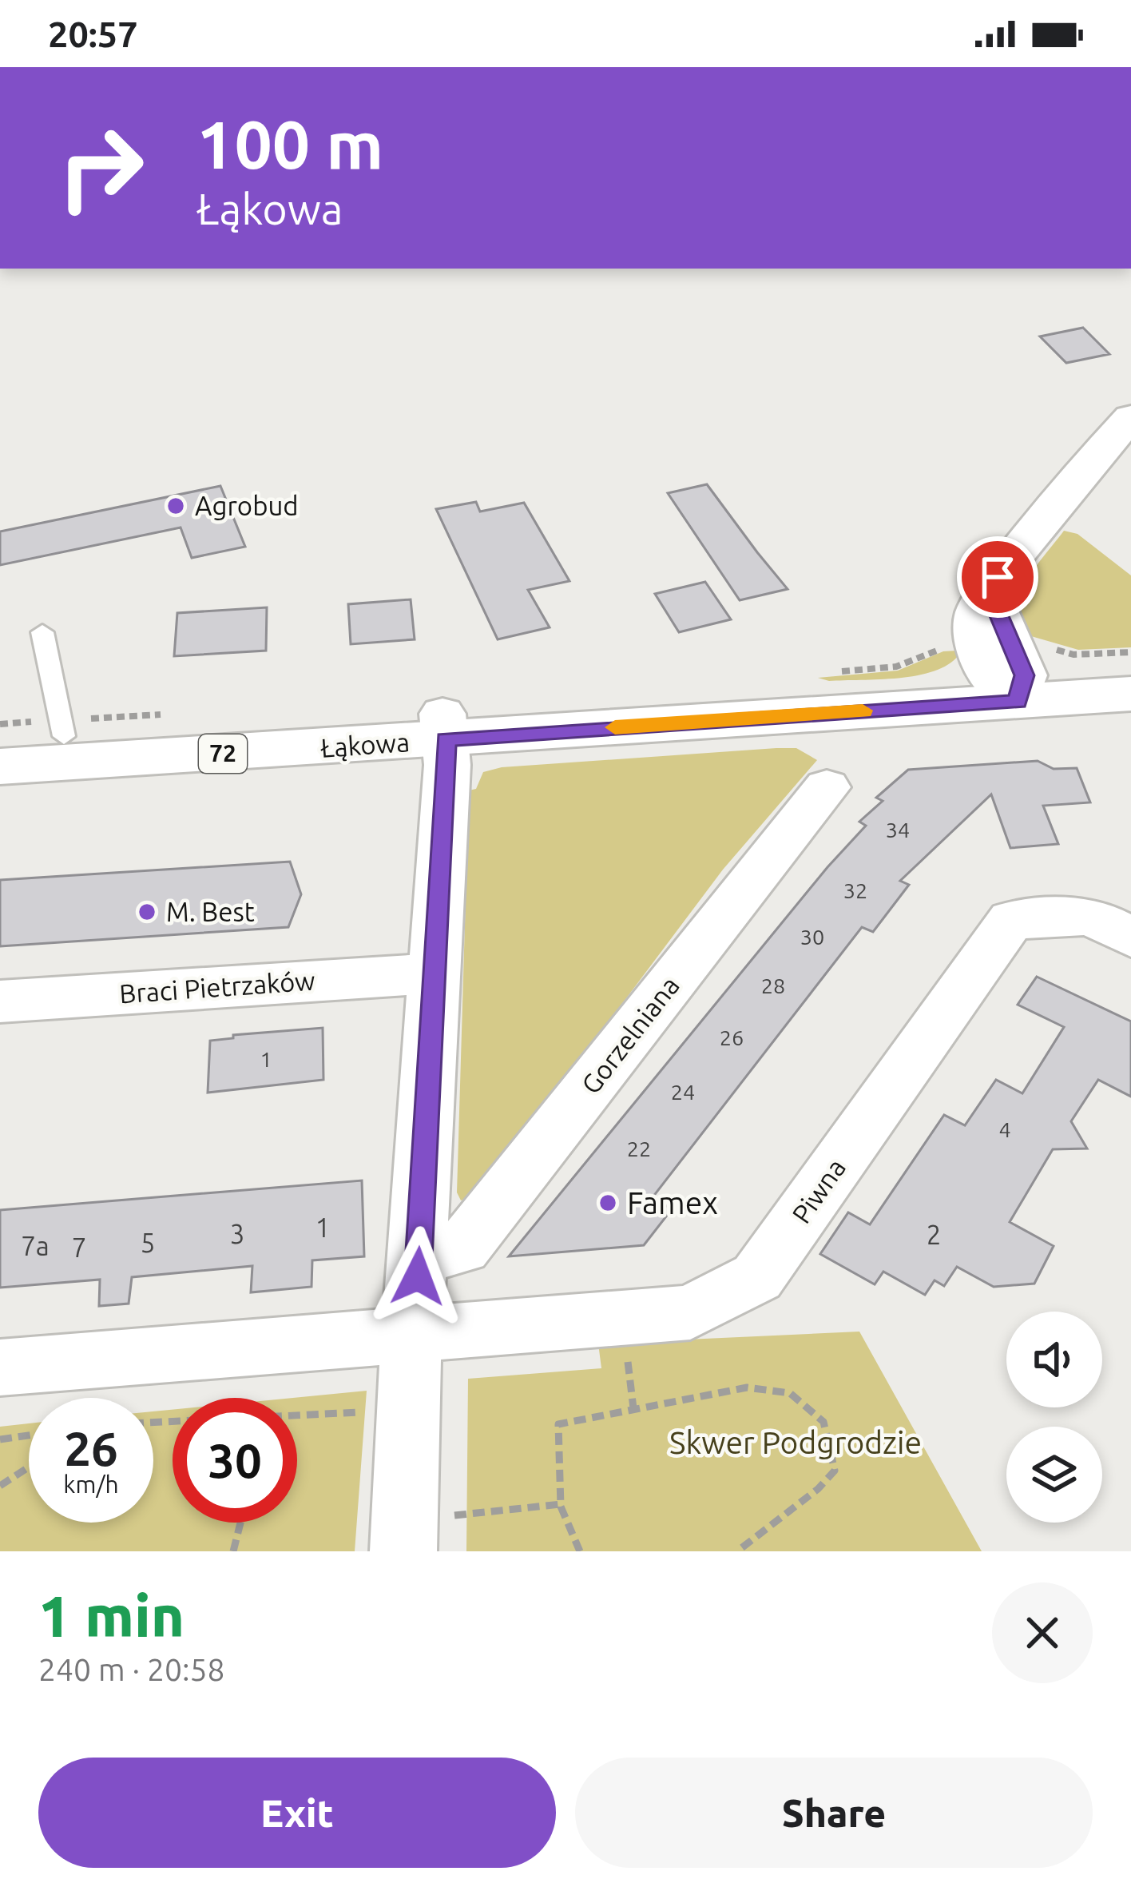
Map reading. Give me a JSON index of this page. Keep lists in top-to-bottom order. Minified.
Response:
{"streets":{"main road":["Łąkowa","72"],"street":["Braci Pietrzaków","Gorzelniana","Piwna"]},"parks":["Skwer Podgrodzie"],"places":["Agrobud","M. Best","Famex"],"house_numbers":["34","32","30","28","26","1","24","4","22","1","3","2","5","7a","7"],"page":{"status":"20:57","turn":["100 m","Łąkowa"],"speed":"26 km/h","limit":"30","heading":["1 min","240 m · 20:58"],"buttons":["Exit","Share"]}}
